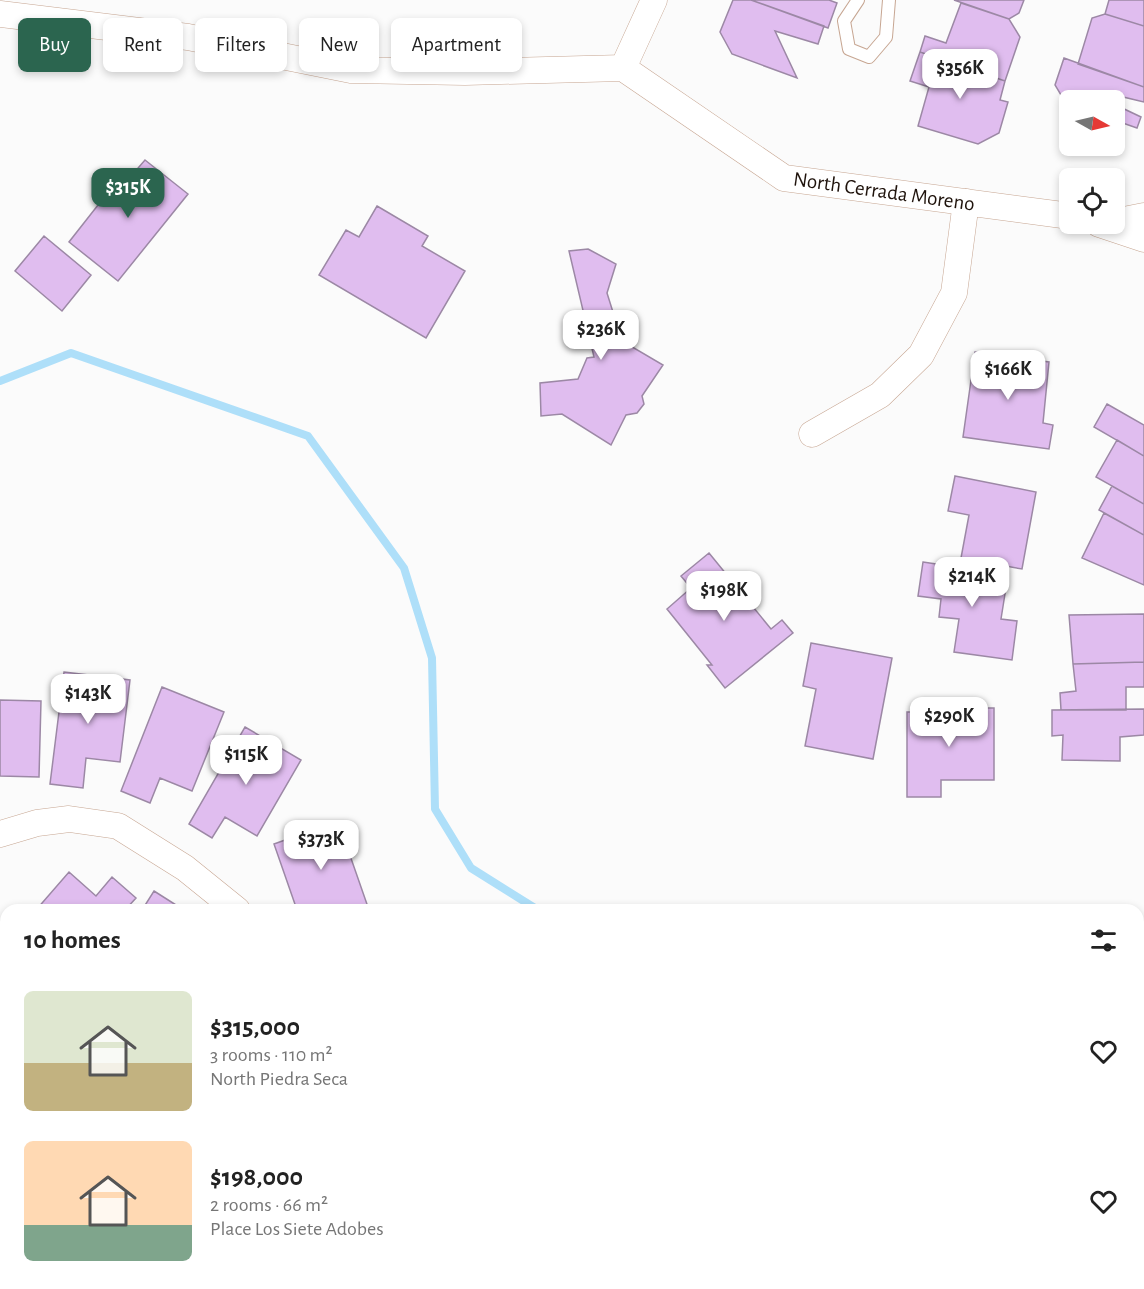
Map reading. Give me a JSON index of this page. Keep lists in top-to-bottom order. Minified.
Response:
{"streets":{"street":["North Cerrada Moreno"]},"north":"right","page":{"chip":["Buy","Rent","Filters","New","Apartment"],"price":["$356K","$315K","$236K","$166K","$214K","$198K","$143K","$290K","$115K","$373K"],"heading":"10 homes","list":[{"name":"$315,000","note":"3 rooms · 110 m² · North Piedra Seca"},{"name":"$198,000","note":"2 rooms · 66 m² · Place Los Siete Adobes"}]}}
